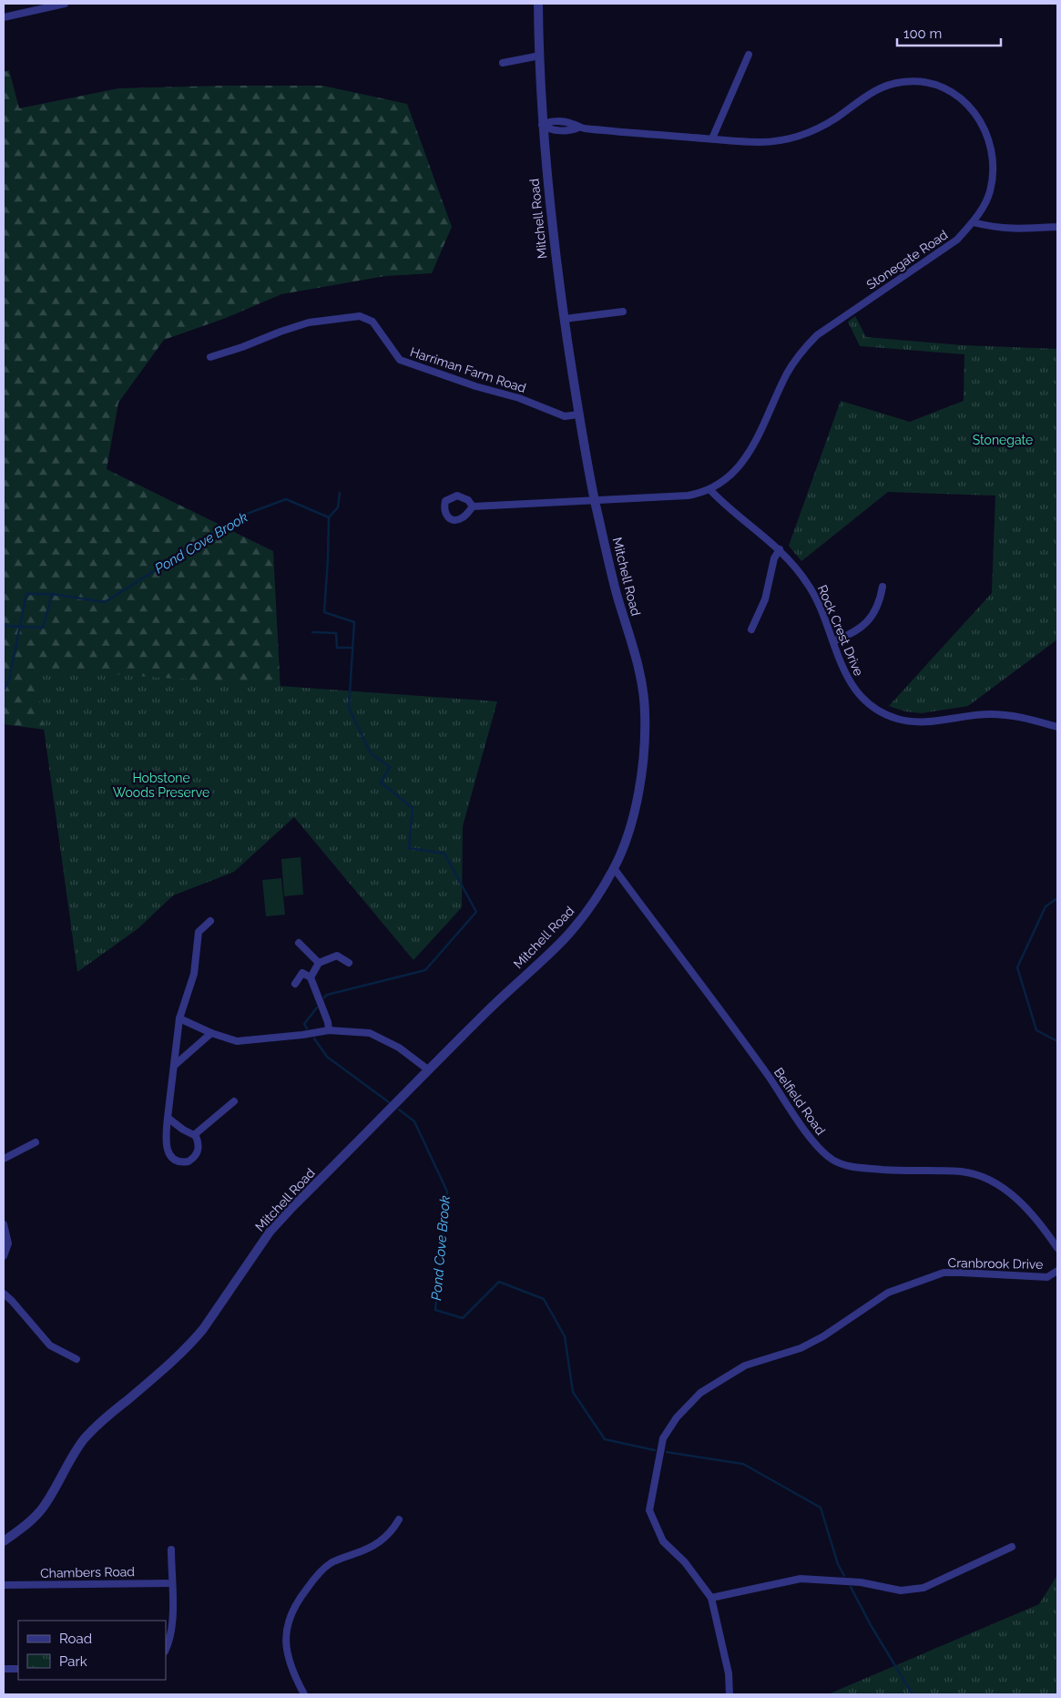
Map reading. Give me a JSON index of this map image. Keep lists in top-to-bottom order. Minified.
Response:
{"streets":{"street":["Mitchell Road","Stonegate Road","Harriman Farm Road","Rock Crest Drive","Belfield Road","Cranbrook Drive","Chambers Road"]},"crossings":[["Mitchell Road","Stonegate Road"],["Mitchell Road","Harriman Farm Road"],["Mitchell Road","Belfield Road"],["Stonegate Road","Rock Crest Drive"]],"water":["Pond Cove Brook"],"parks":["Stonegate","Hobstone Woods Preserve"],"legend":["Road","Park"],"scale_bar":"100 m"}
